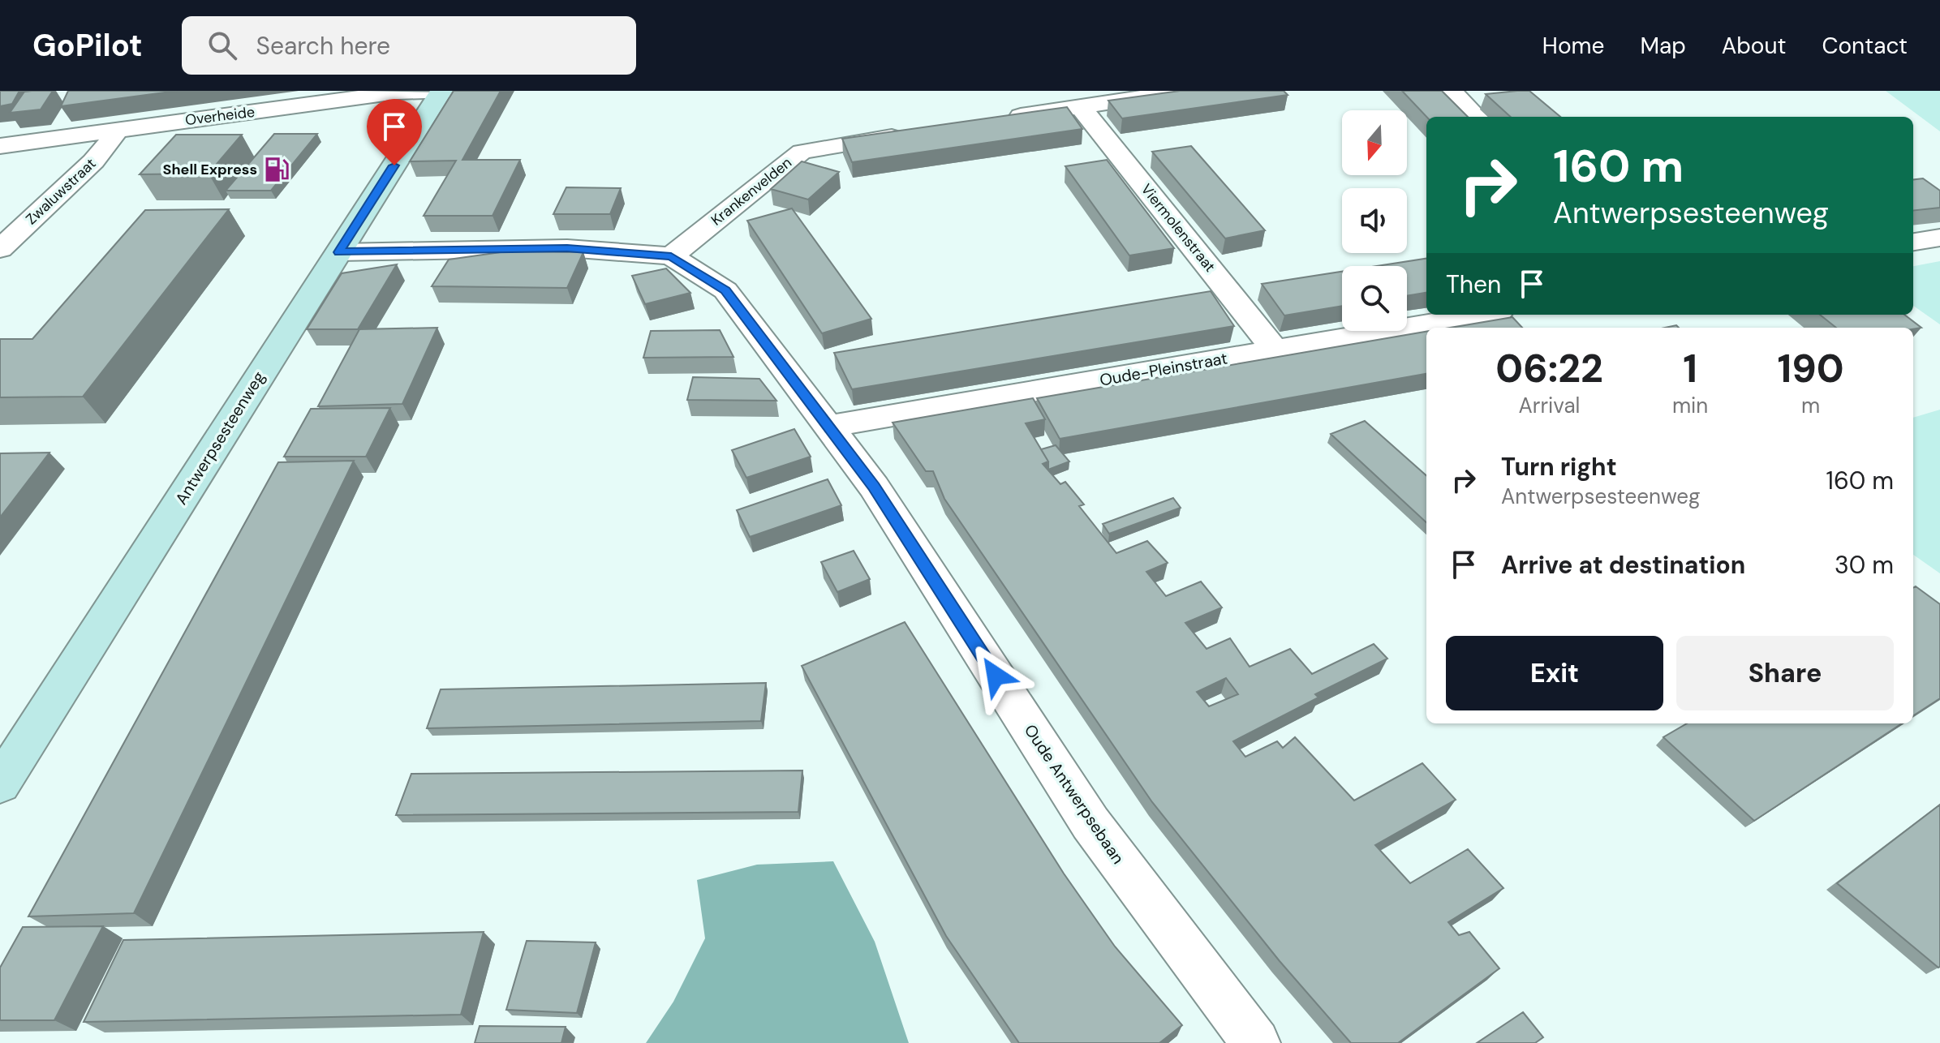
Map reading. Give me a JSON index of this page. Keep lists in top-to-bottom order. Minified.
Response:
{"streets":{"main road":["Antwerpsesteenweg"],"street":["Overheide","Zwaluwstraat","Krankenvelden","Viermolenstraat","Oude-Pleinstraat","Oude Antwerpsebaan"]},"crossings":[["Overheide","Zwaluwstraat"],["Overheide","Antwerpsesteenweg"],["Krankenvelden","Oude Antwerpsebaan"],["Viermolenstraat","Oude-Pleinstraat"],["Oude-Pleinstraat","Oude Antwerpsebaan"],["Antwerpsesteenweg","Oude Antwerpsebaan"]],"places":{"fuel station":["Shell Express"]},"north":"bottom","page":{"header":"GoPilot","search":"Search here","nav":["Home","Map","About","Contact"],"turn":["160 m","Antwerpsesteenweg"],"then":"Then","eta":["06:22","Arrival","1","min","190","m"],"list":[{"name":"Turn right","note":"Antwerpsesteenweg","value":"160 m"},{"name":"Arrive at destination","value":"30 m"}],"buttons":["Exit","Share"]}}
